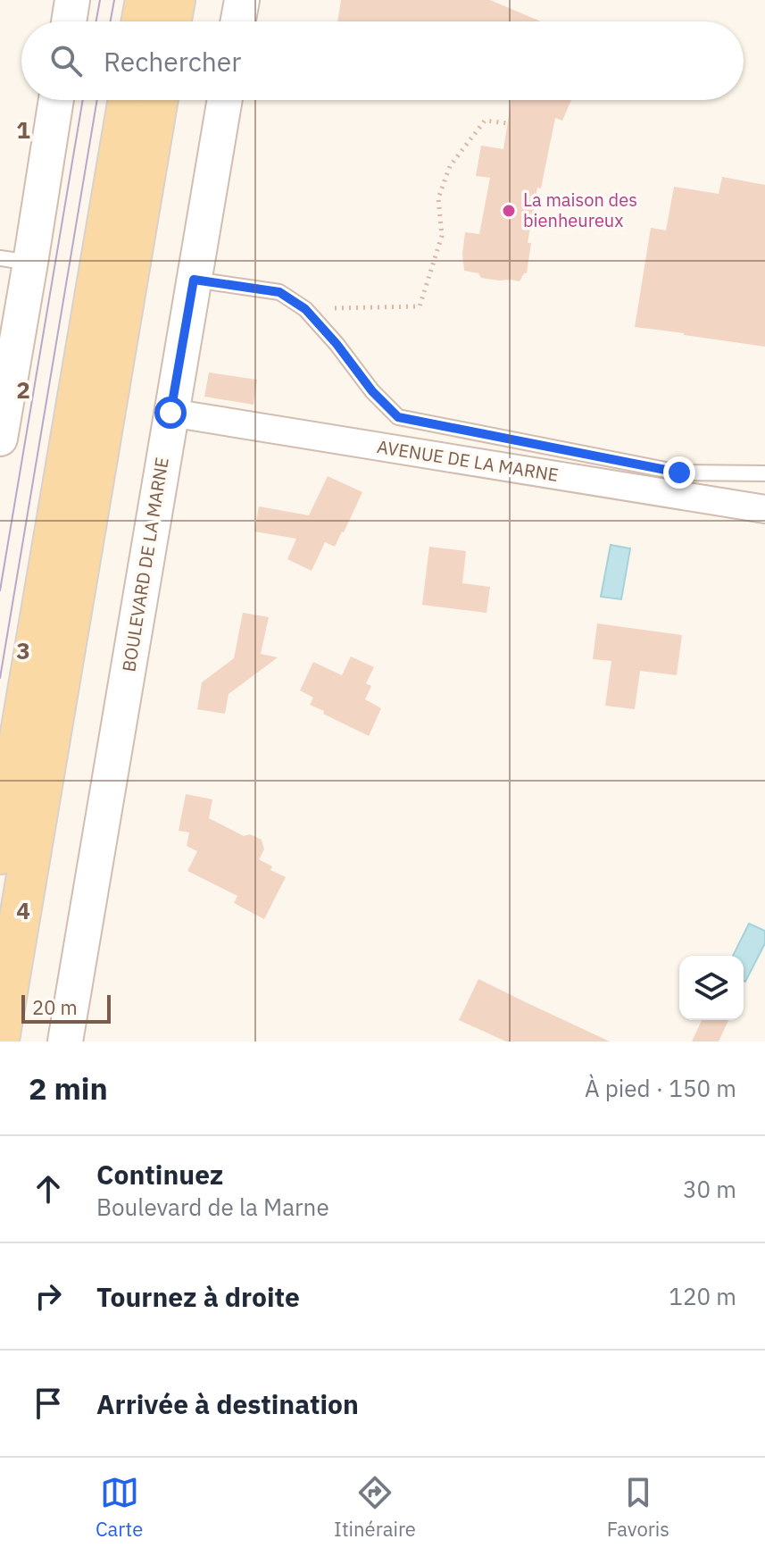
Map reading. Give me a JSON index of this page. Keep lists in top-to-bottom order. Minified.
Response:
{"streets":{"street":["AVENUE DE LA MARNE","BOULEVARD DE LA MARNE"]},"crossings":[["AVENUE DE LA MARNE","BOULEVARD DE LA MARNE"]],"places":["La maison des bienheureux"],"scale_bar":"20 m","page":{"search":"Rechercher","scale":"20 m","heading":["2 min","À pied · 150 m"],"list":[["Continuez","Boulevard de la Marne","30 m"],["Tournez à droite","120 m"],"Arrivée à destination"],"nav":["Carte","Itinéraire","Favoris"]},"grid":{"rows":["1","2","3","4"]}}
